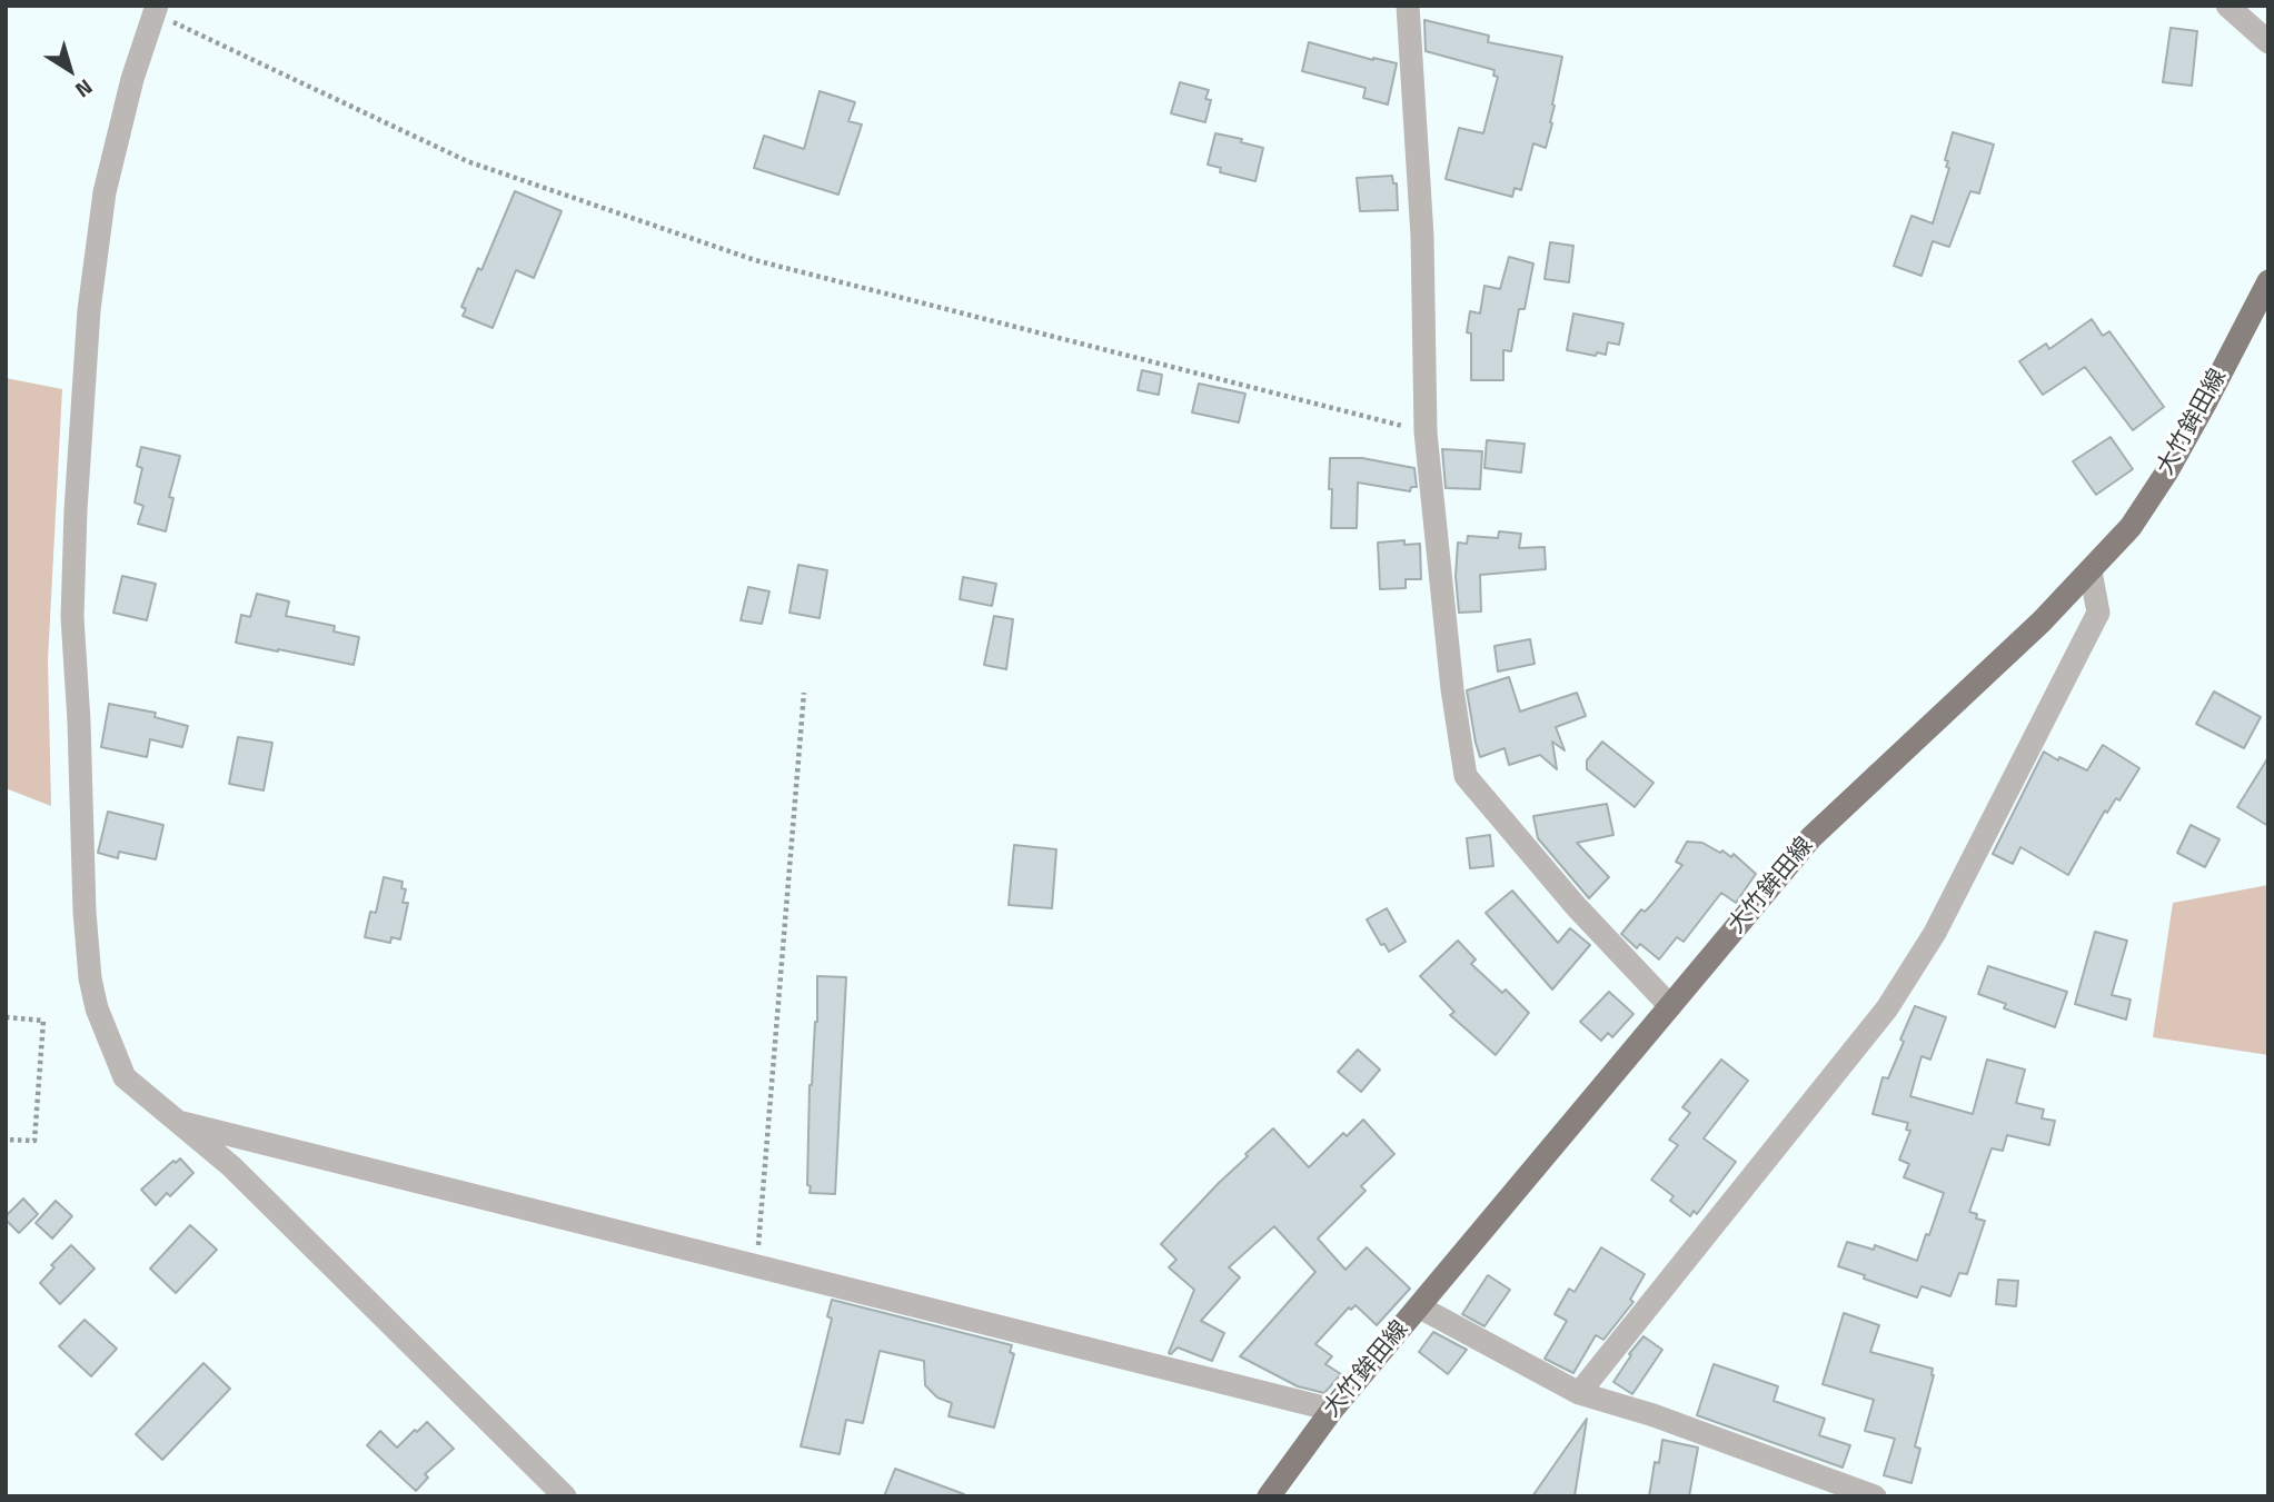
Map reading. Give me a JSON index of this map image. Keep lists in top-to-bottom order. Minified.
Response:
{"streets":{"main road":["大竹鉾田線"]},"north":"bottom right"}
